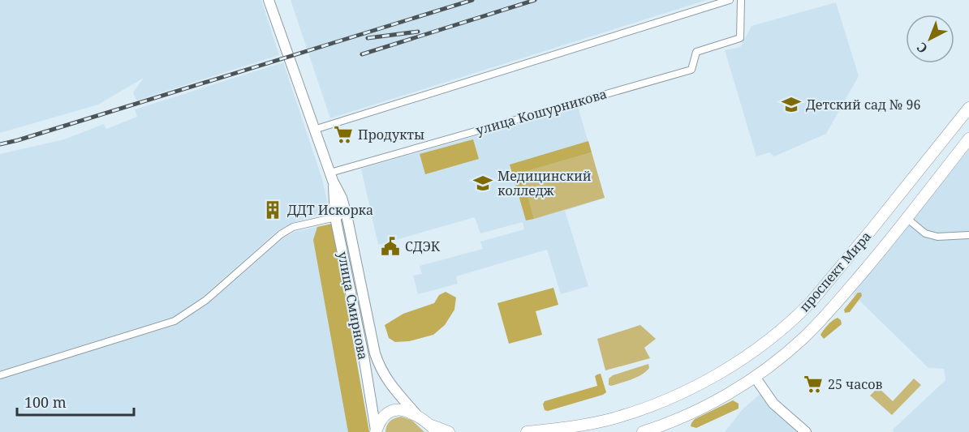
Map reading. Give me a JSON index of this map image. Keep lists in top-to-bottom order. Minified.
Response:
{"streets":{"main road":["проспект Мира","улица Смирнова"],"street":["улица Кошурникова"]},"crossings":[["улица Кошурникова","улица Смирнова"]],"places":{"school or university":["Детский сад № 96","Медицинский колледж"],"supermarket":["Продукты","25 часов"],"building":["ДДТ Искорка"],"public building":["СДЭК"]},"scale_bar":"100 m","north":"bottom left"}
